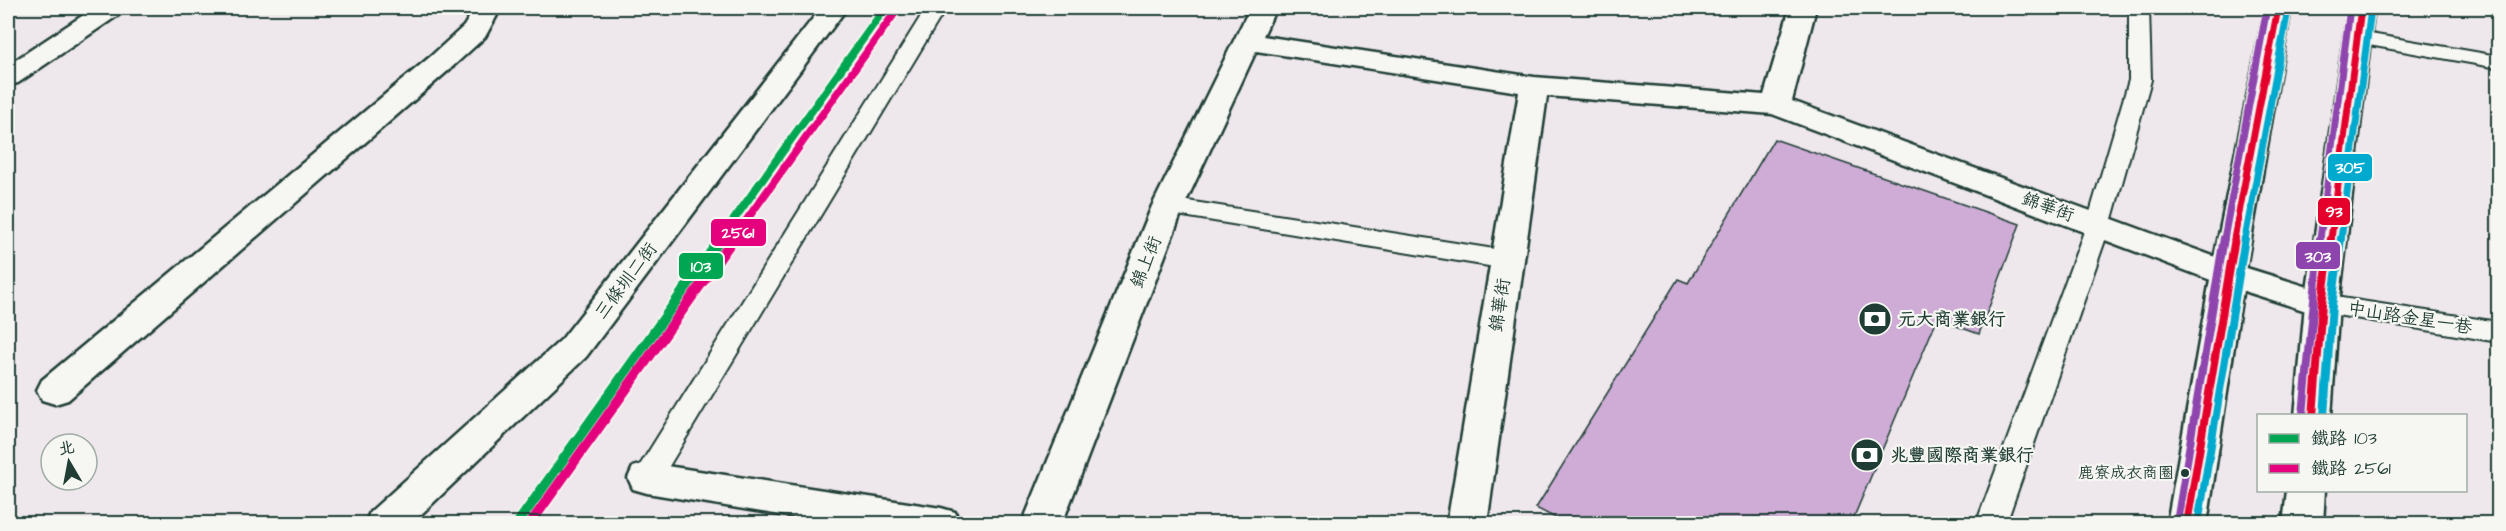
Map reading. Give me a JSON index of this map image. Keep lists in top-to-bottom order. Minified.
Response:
{"streets":{"street":["錦華街","錦上街","三條圳二街"],"lane":["中山路金星一巷"]},"crossings":[["錦華街","錦上街"],["錦華街","中山路金星一巷"]],"places":{"bank":["元大商業銀行","兆豐國際商業銀行"],"other":["鹿寮成衣商圈"]},"lines":["rail line 103","transit line 93","transit line 303","transit line 305","rail line 2561"],"legend":["鐵路 103","鐵路 2561"],"north":"top"}
